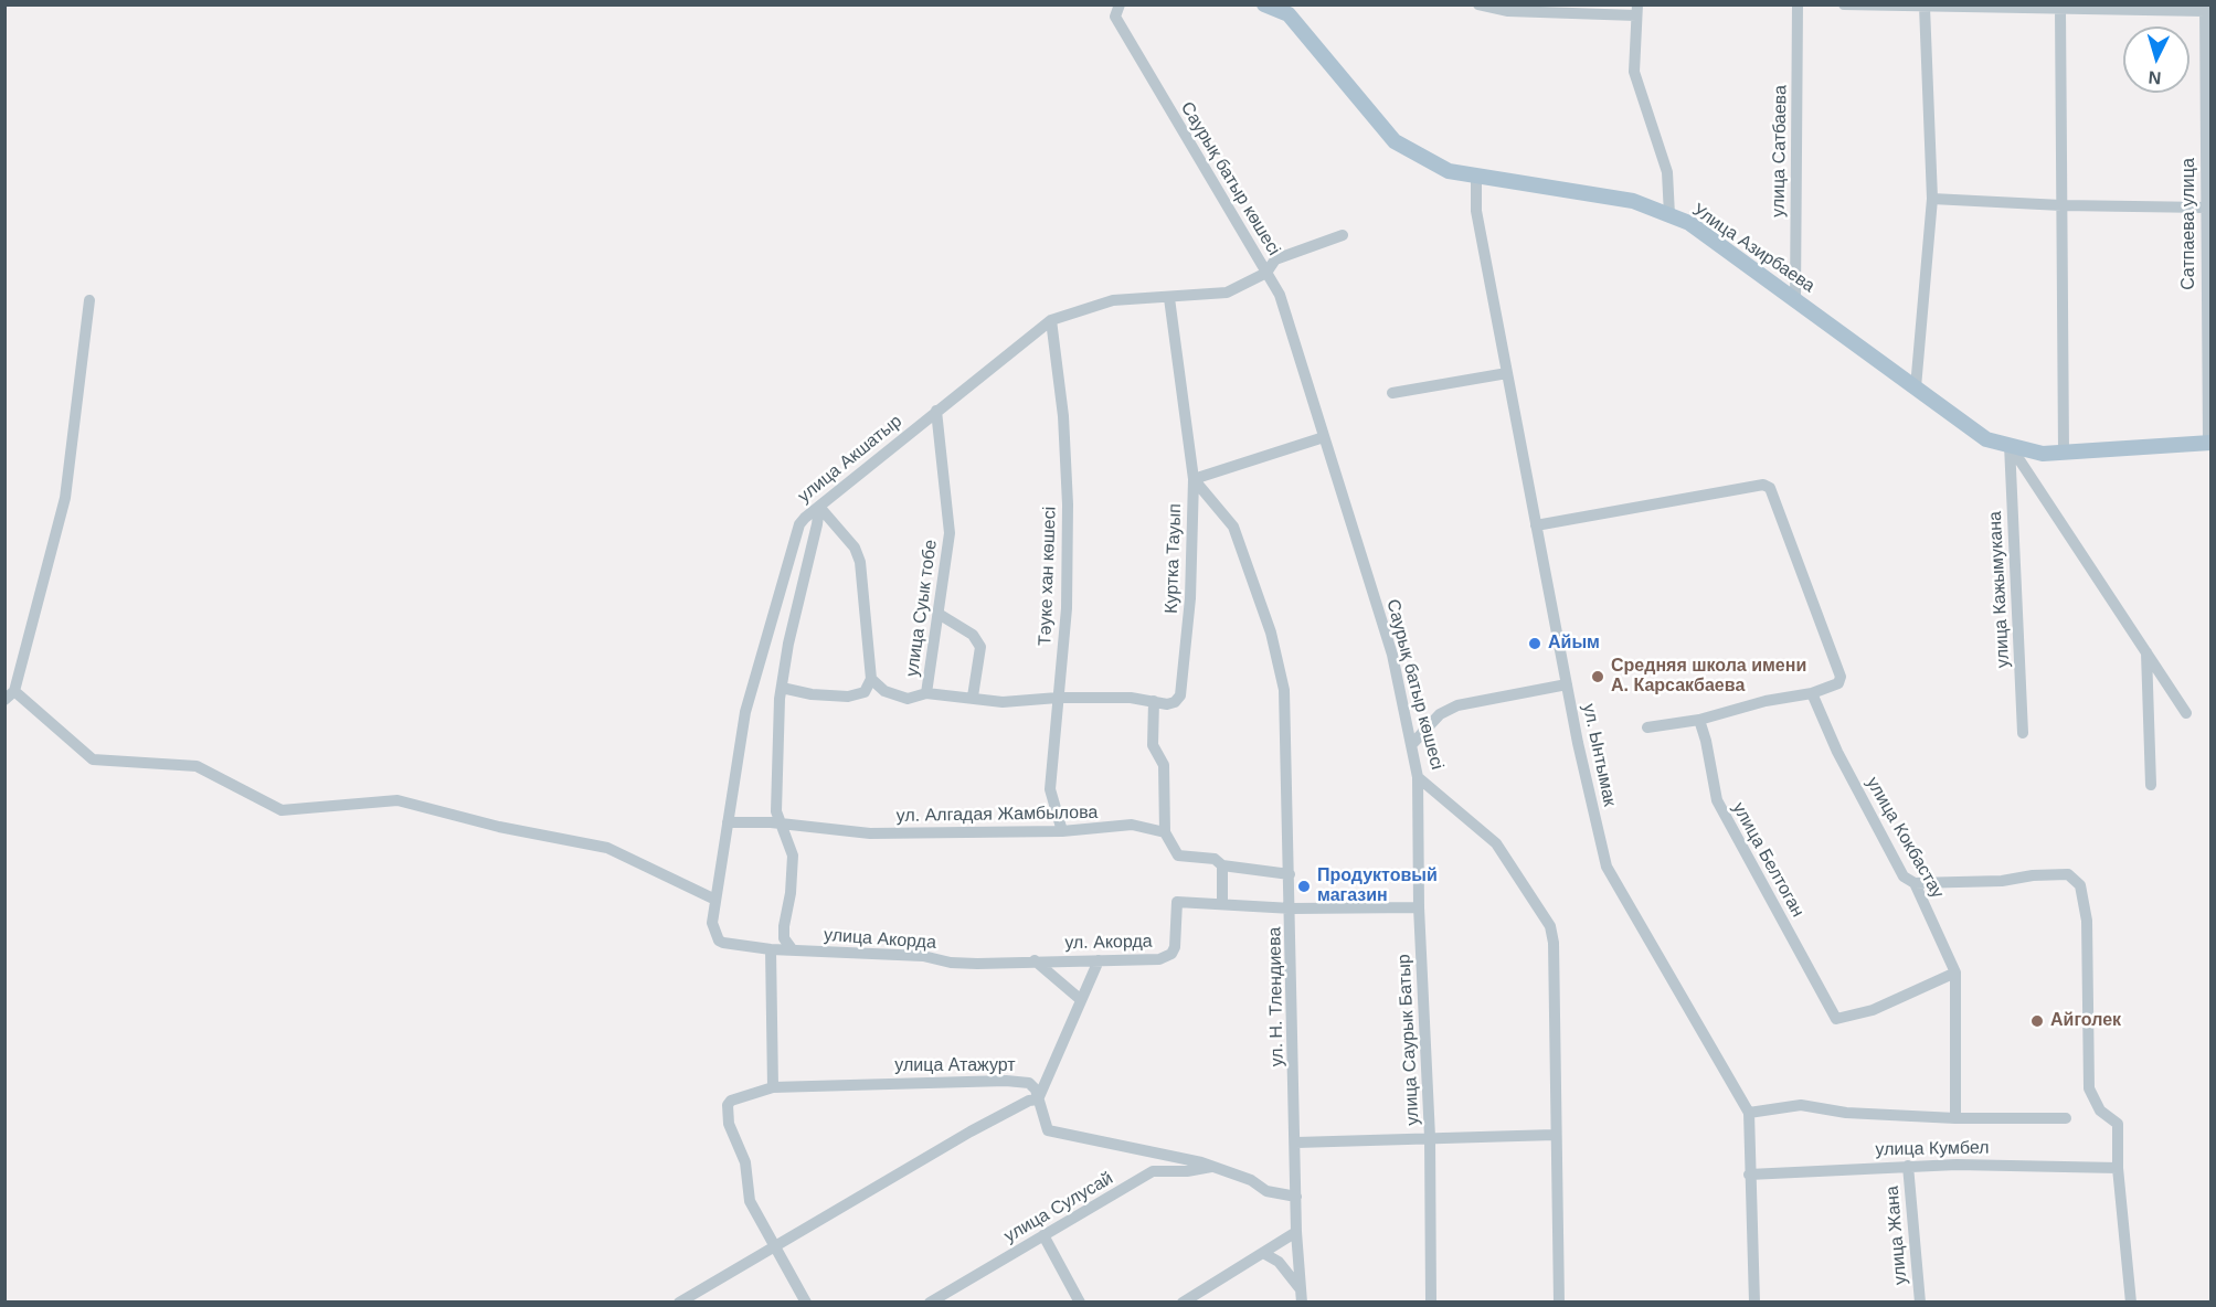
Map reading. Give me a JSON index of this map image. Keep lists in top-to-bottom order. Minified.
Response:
{"streets":{"main road":["Улица Азирбаева"],"street":["улица Сатбаева","Саурық батыр көшесі","Сатпаева улица","улица Акшатыр","Куртка Тауып","Тәуке хан көшесі","улица Кажымукана","улица Суык тобе","ул. Ынтымак","ул. Алгадая Жамбылова","улица Кокбастау","улица Белтоган","улица Акорда","ул. Акорда","ул. Н. Тлендиева","улица Саурык Батыр","улица Атажурт","улица Кумбел","улица Сулусай","улица Жана"]},"crossings":[["улица Сатбаева","Улица Азирбаева"],["Саурық батыр көшесі","улица Акшатыр"],["Саурық батыр көшесі","улица Саурык Батыр"],["Сатпаева улица","Улица Азирбаева"],["Улица Азирбаева","улица Кажымукана"],["Улица Азирбаева","ул. Ынтымак"],["улица Акшатыр","Куртка Тауып"],["улица Акшатыр","Тәуке хан көшесі"],["улица Акшатыр","улица Суык тобе"],["улица Акшатыр","ул. Алгадая Жамбылова"],["улица Акшатыр","улица Акорда"],["Куртка Тауып","Тәуке хан көшесі"],["Куртка Тауып","улица Суык тобе"],["Куртка Тауып","ул. Н. Тлендиева"],["Тәуке хан көшесі","ул. Алгадая Жамбылова"],["улица Кокбастау","улица Белтоган"],["улица Акорда","ул. Акорда"],["ул. Акорда","ул. Н. Тлендиева"],["ул. Акорда","улица Саурык Батыр"],["улица Кумбел","улица Жана"]],"places":["Айым","Средняя школа имени А. Карсакбаева","Продуктовый магазин","Айголек"],"north":"bottom"}
